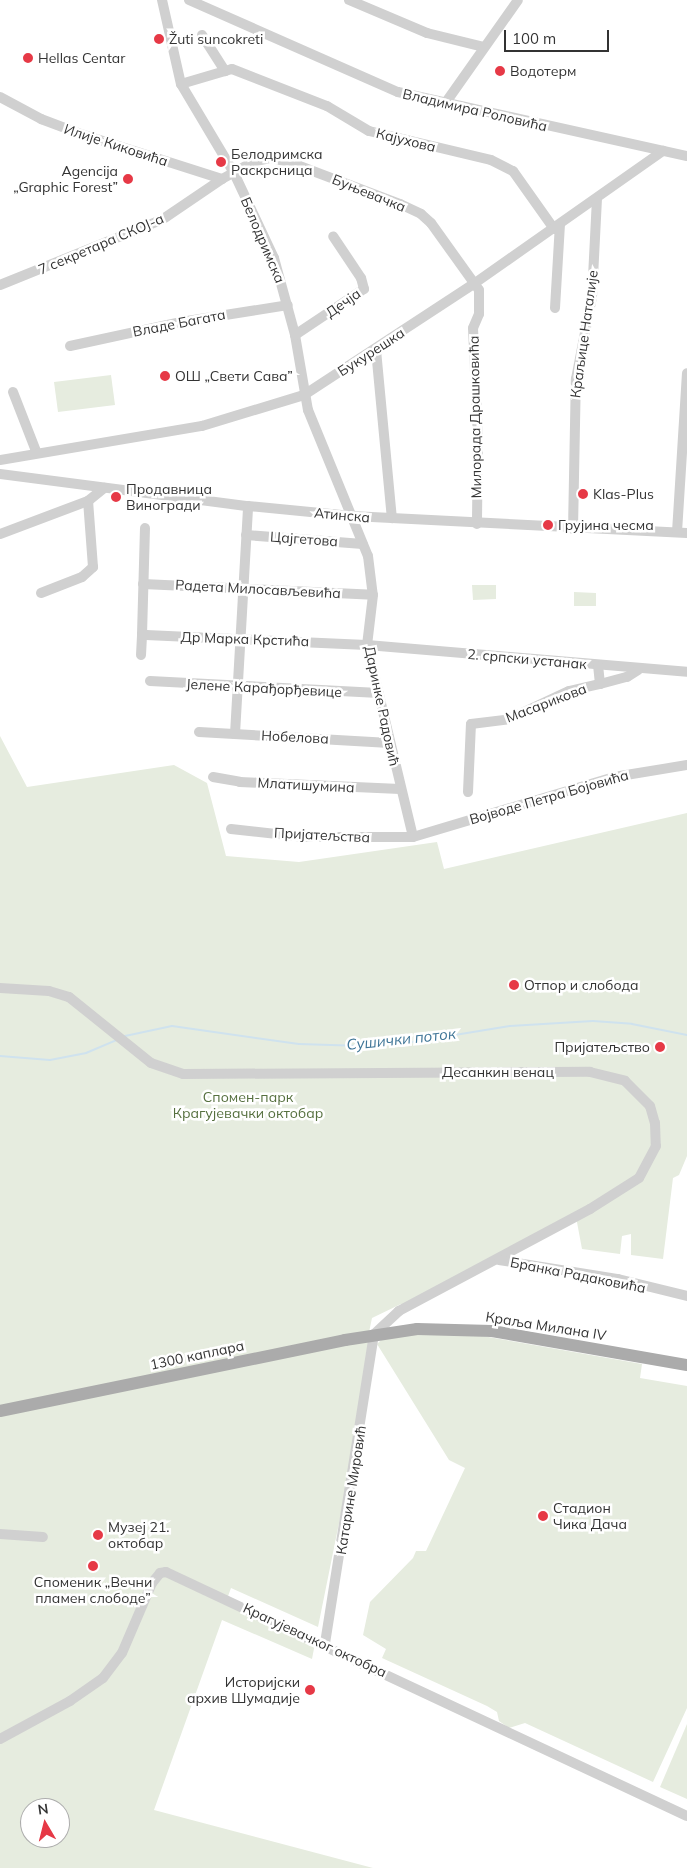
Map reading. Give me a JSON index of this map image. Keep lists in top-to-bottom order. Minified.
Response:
{"streets":{"main road":["Краља Милана IV","1300 каплара"],"street":["Владимира Роловића","Кајухова","Илије Киковића","Буњевачка","Белодримска","7 секретара СКОЈ-а","Дечја","Владе Багата","Краљице Наталије","Букурешка","Милорада Драшковића","Атинска","Цајгетова","Радета Милосављевића","Др Марка Крстића","2. српски устанак","Јелене Карађорђевице","Масарикова","Даринке Радовић","Нобелова","Млатишумина","Војводе Петра Бојовића","Пријатељства","Десанкин венац","Бранка Радаковића","Катарине Мировић","Крагујевачког октобра"]},"crossings":[["Владимира Роловића","Букурешка"],["Кајухова","Белодримска"],["Кајухова","Букурешка"],["Илије Киковића","7 секретара СКОЈ-а"],["Буњевачка","Белодримска"],["Буњевачка","Букурешка"],["Буњевачка","Милорада Драшковића"],["Белодримска","Дечја"],["Белодримска","Владе Багата"],["Белодримска","Букурешка"],["Белодримска","Атинска"],["Белодримска","Даринке Радовић"],["Краљице Наталије","Букурешка"],["Краљице Наталије","Атинска"],["Букурешка","Милорада Драшковића"],["Милорада Драшковића","Атинска"],["Атинска","Даринке Радовић"],["Цајгетова","Даринке Радовић"],["Радета Милосављевића","Даринке Радовић"],["Др Марка Крстића","2. српски устанак"],["Др Марка Крстића","Даринке Радовић"],["2. српски устанак","Масарикова"],["2. српски устанак","Даринке Радовић"],["Јелене Карађорђевице","Даринке Радовић"],["Даринке Радовић","Нобелова"],["Даринке Радовић","Млатишумина"],["Даринке Радовић","Војводе Петра Бојовића"],["Даринке Радовић","Пријатељства"],["Војводе Петра Бојовића","Пријатељства"],["Десанкин венац","Бранка Радаковића"],["Десанкин венац","1300 каплара"],["Десанкин венац","Катарине Мировић"],["Краља Милана IV","1300 каплара"],["1300 каплара","Катарине Мировић"],["Катарине Мировић","Крагујевачког октобра"]],"water":["Сушички поток"],"parks":["Спомен-парк Крагујевачки октобар"],"places":["Žuti suncokreti","Hellas Centar","Водотерм","Белодримска Раскрсница","Agencija „Graphic Forest”","ОШ „Свети Сава”","Klas-Plus","Продавница Виногради","Грујина чесма","Отпор и слобода","Пријатељство","Стадион Чика Дача","Музеј 21. октобар","Споменик „Вечни пламен слободе”","Историјски архив Шумадије"],"scale_bar":"100 m","north":"top"}
